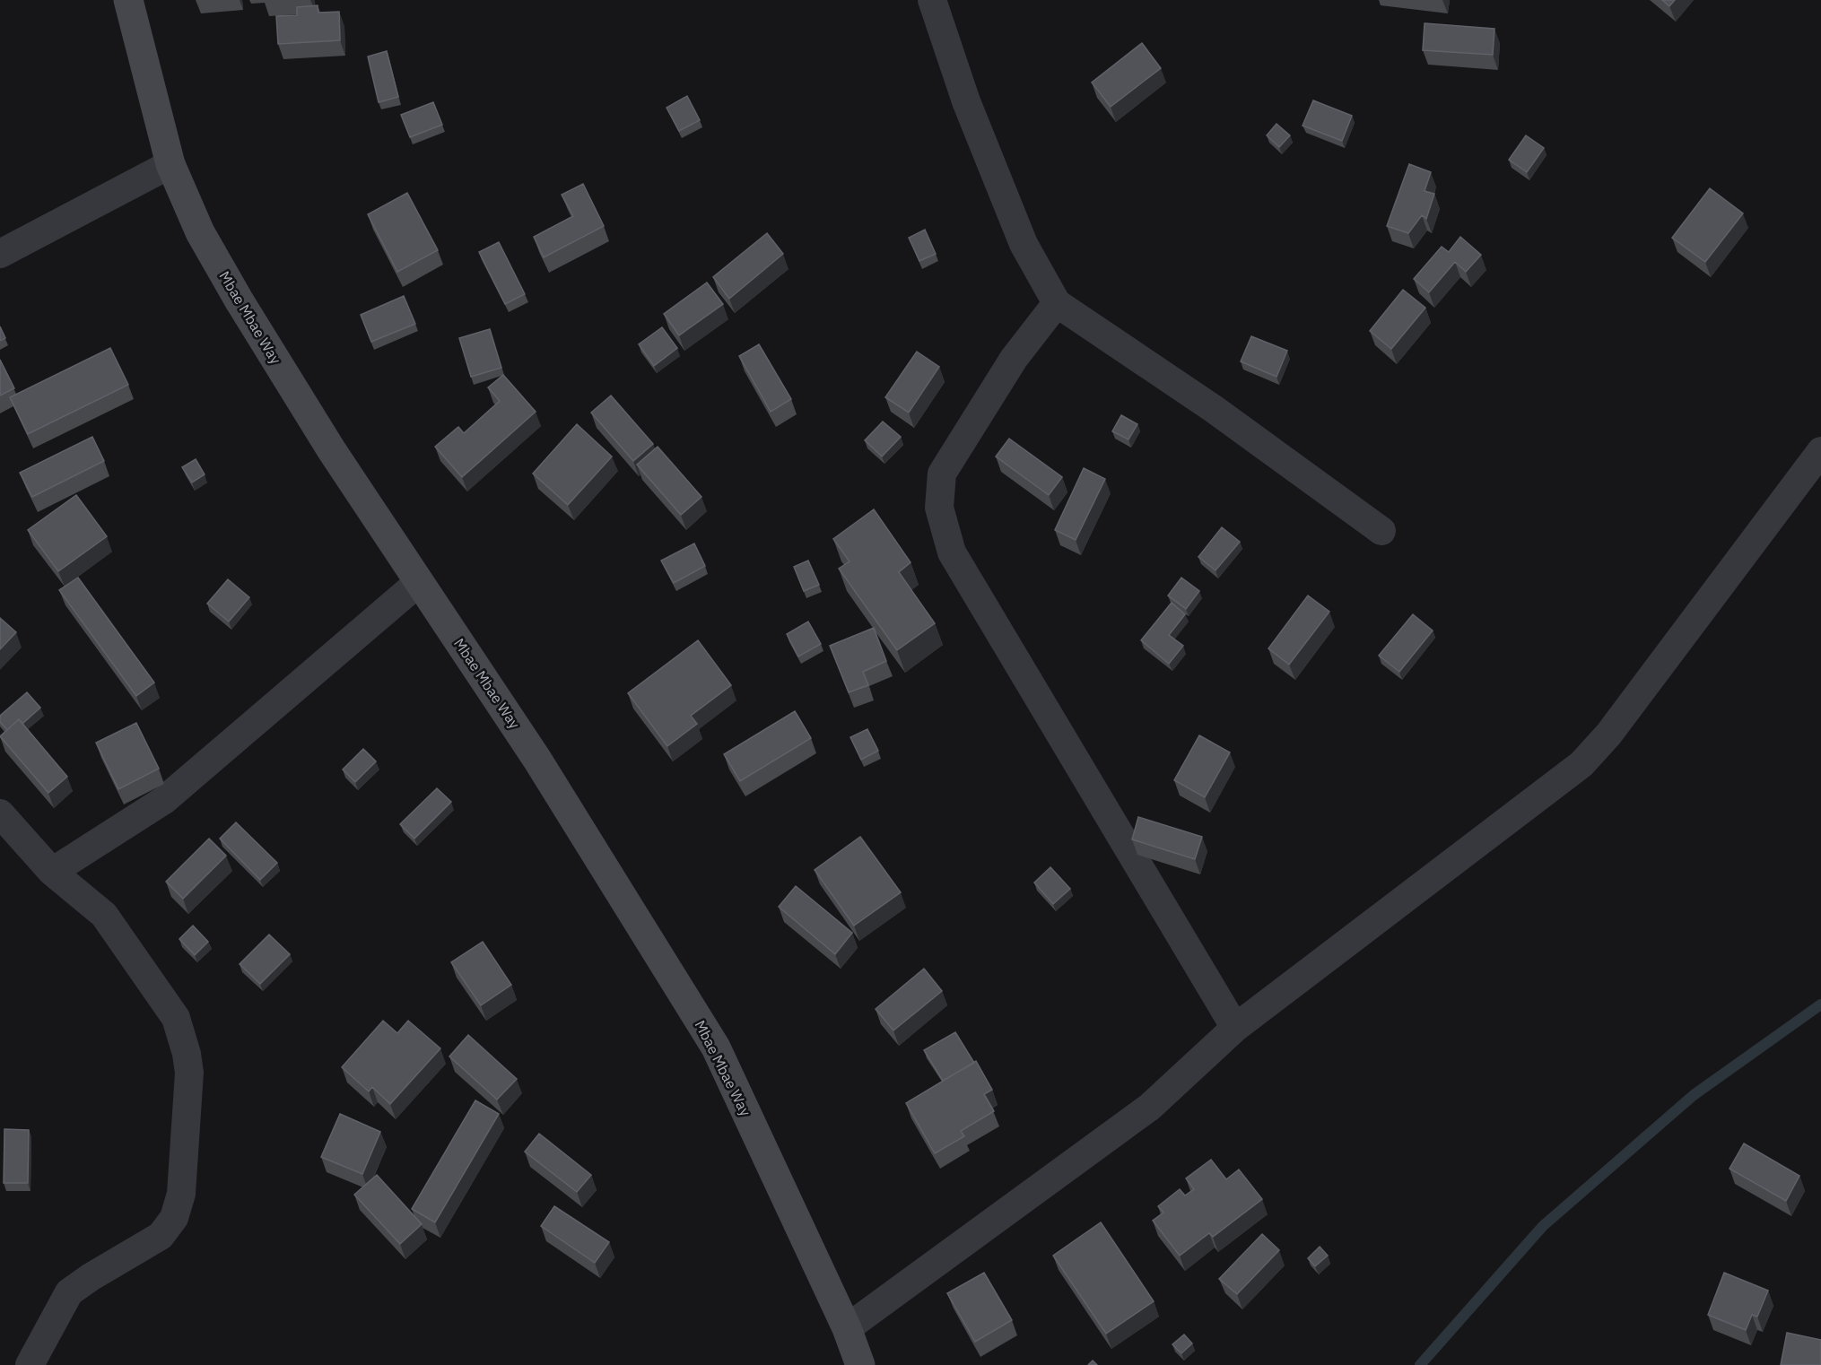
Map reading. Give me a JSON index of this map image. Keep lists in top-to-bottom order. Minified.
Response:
{"streets":{"street":["Mbae Mbae Way"]}}
